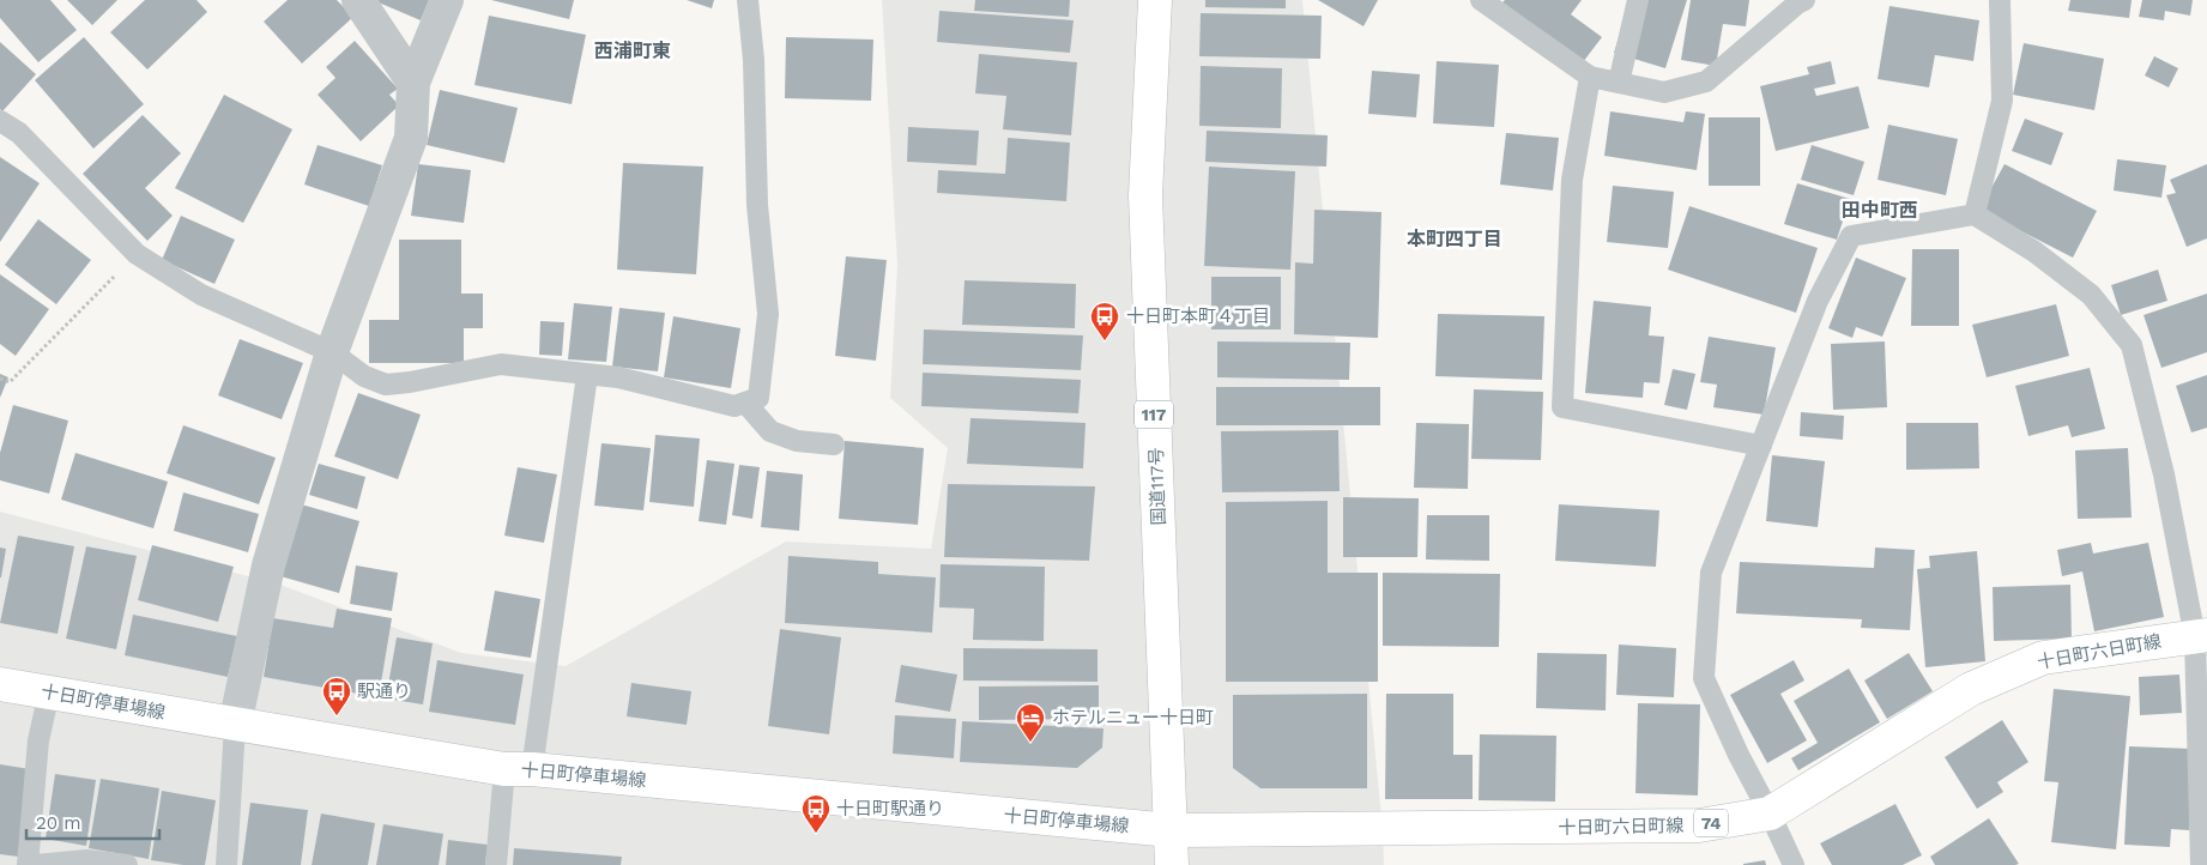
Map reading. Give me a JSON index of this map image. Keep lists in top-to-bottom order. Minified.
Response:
{"streets":{"main road":["117","国道117号","十日町六日町線","十日町停車場線","74"]},"crossings":[["国道117号","十日町六日町線"],["国道117号","十日町停車場線"],["十日町六日町線","十日町停車場線"]],"districts":["西浦町東","田中町西","本町四丁目"],"places":{"bus stop":["十日町本町４丁目","駅通り","十日町駅通り"],"hotel":["ホテルニュー十日町"]},"scale_bar":"20 m"}
